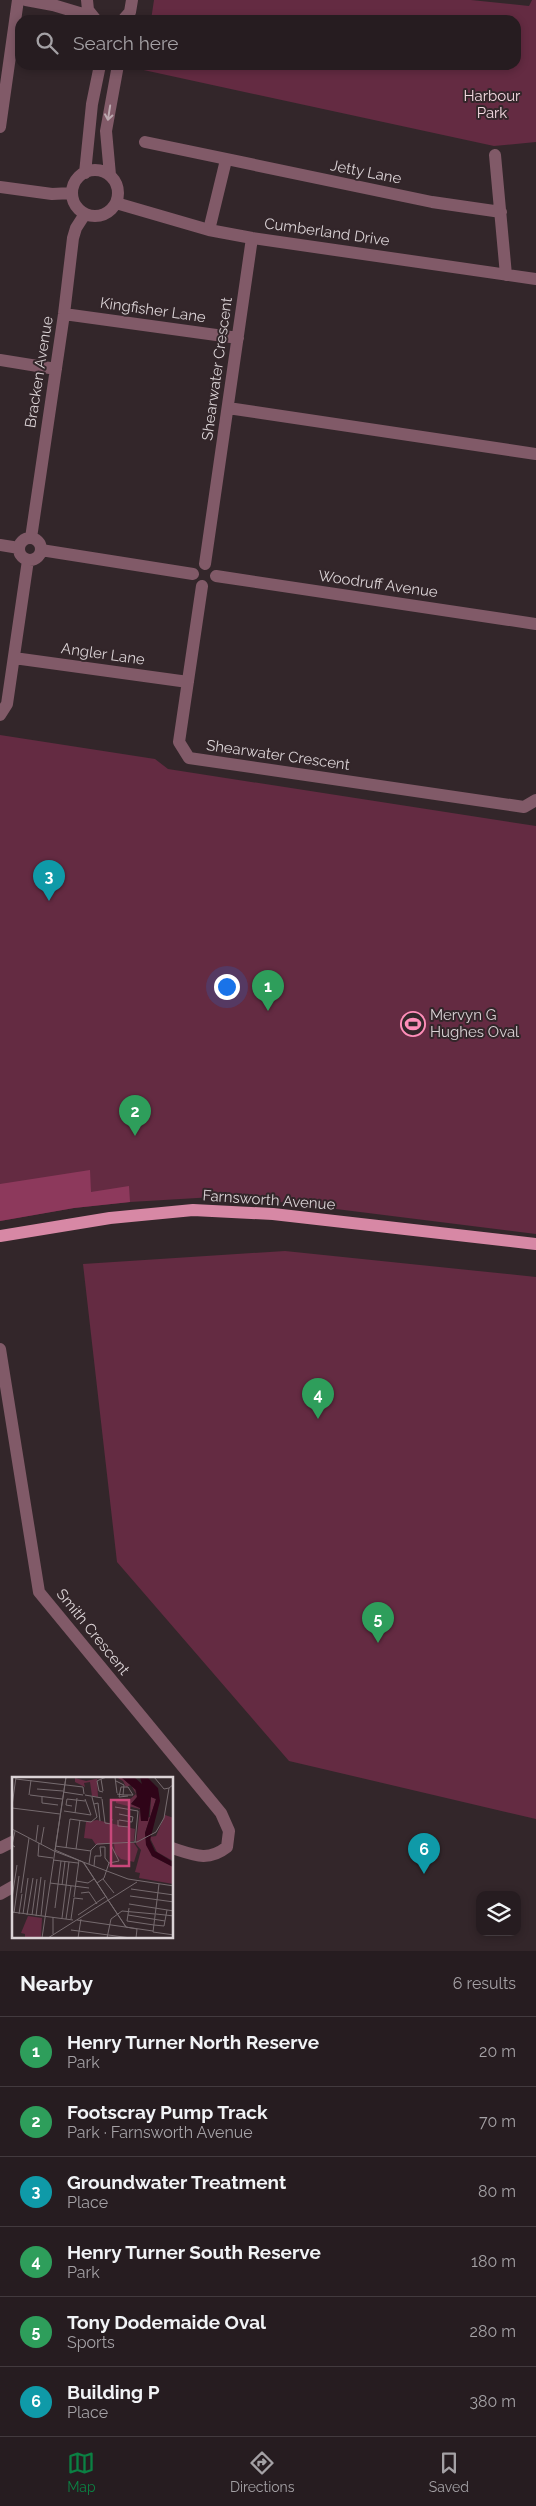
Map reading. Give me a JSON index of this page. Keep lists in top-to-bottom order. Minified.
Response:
{"streets":{"main road":["Farnsworth Avenue"],"street":["Jetty Lane","Cumberland Drive","Kingfisher Lane","Shearwater Crescent","Bracken Avenue","Woodruff Avenue","Angler Lane","Smith Crescent"]},"crossings":[["Cumberland Drive","Shearwater Crescent"],["Cumberland Drive","Bracken Avenue"],["Kingfisher Lane","Shearwater Crescent"],["Kingfisher Lane","Bracken Avenue"],["Shearwater Crescent","Woodruff Avenue"],["Shearwater Crescent","Angler Lane"]],"parks":["Harbour Park"],"places":{"sports":["Mervyn G Hughes Oval"]},"page":{"search":"Search here","pins":["3","1","2","4","5","6"],"heading":["Nearby","6 results"],"list":[{"mark":"1","name":"Henry Turner North Reserve","note":"Park","value":"20 m"},{"mark":"2","name":"Footscray Pump Track","note":"Park · Farnsworth Avenue","value":"70 m"},{"mark":"3","name":"Groundwater Treatment","note":"Place","value":"80 m"},{"mark":"4","name":"Henry Turner South Reserve","note":"Park","value":"180 m"},{"mark":"5","name":"Tony Dodemaide Oval","note":"Sports","value":"280 m"},{"mark":"6","name":"Building P","note":"Place","value":"380 m"}],"nav":["Map","Directions","Saved"]}}
